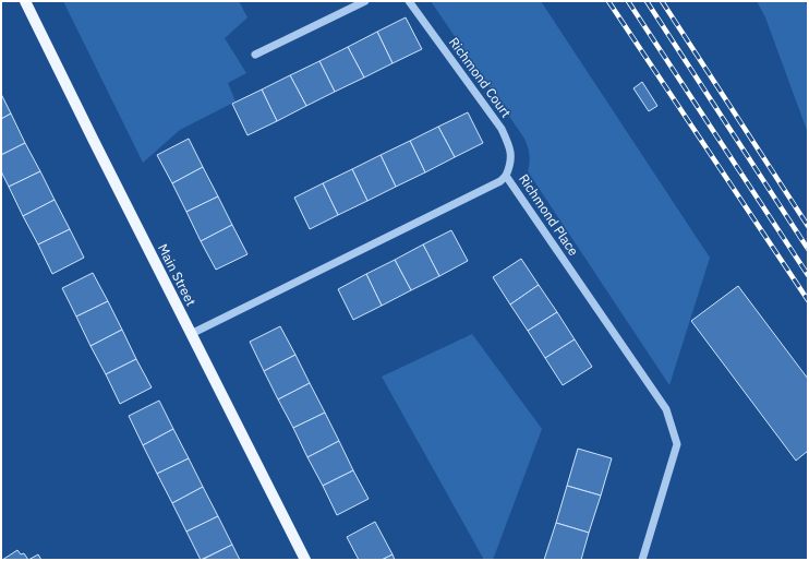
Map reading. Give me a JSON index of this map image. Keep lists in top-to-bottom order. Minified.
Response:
{"streets":{"main road":["Main Street"],"street":["Richmond Court","Richmond Place"]},"crossings":[["Richmond Court","Richmond Place"],["Richmond Place","Main Street"]]}
